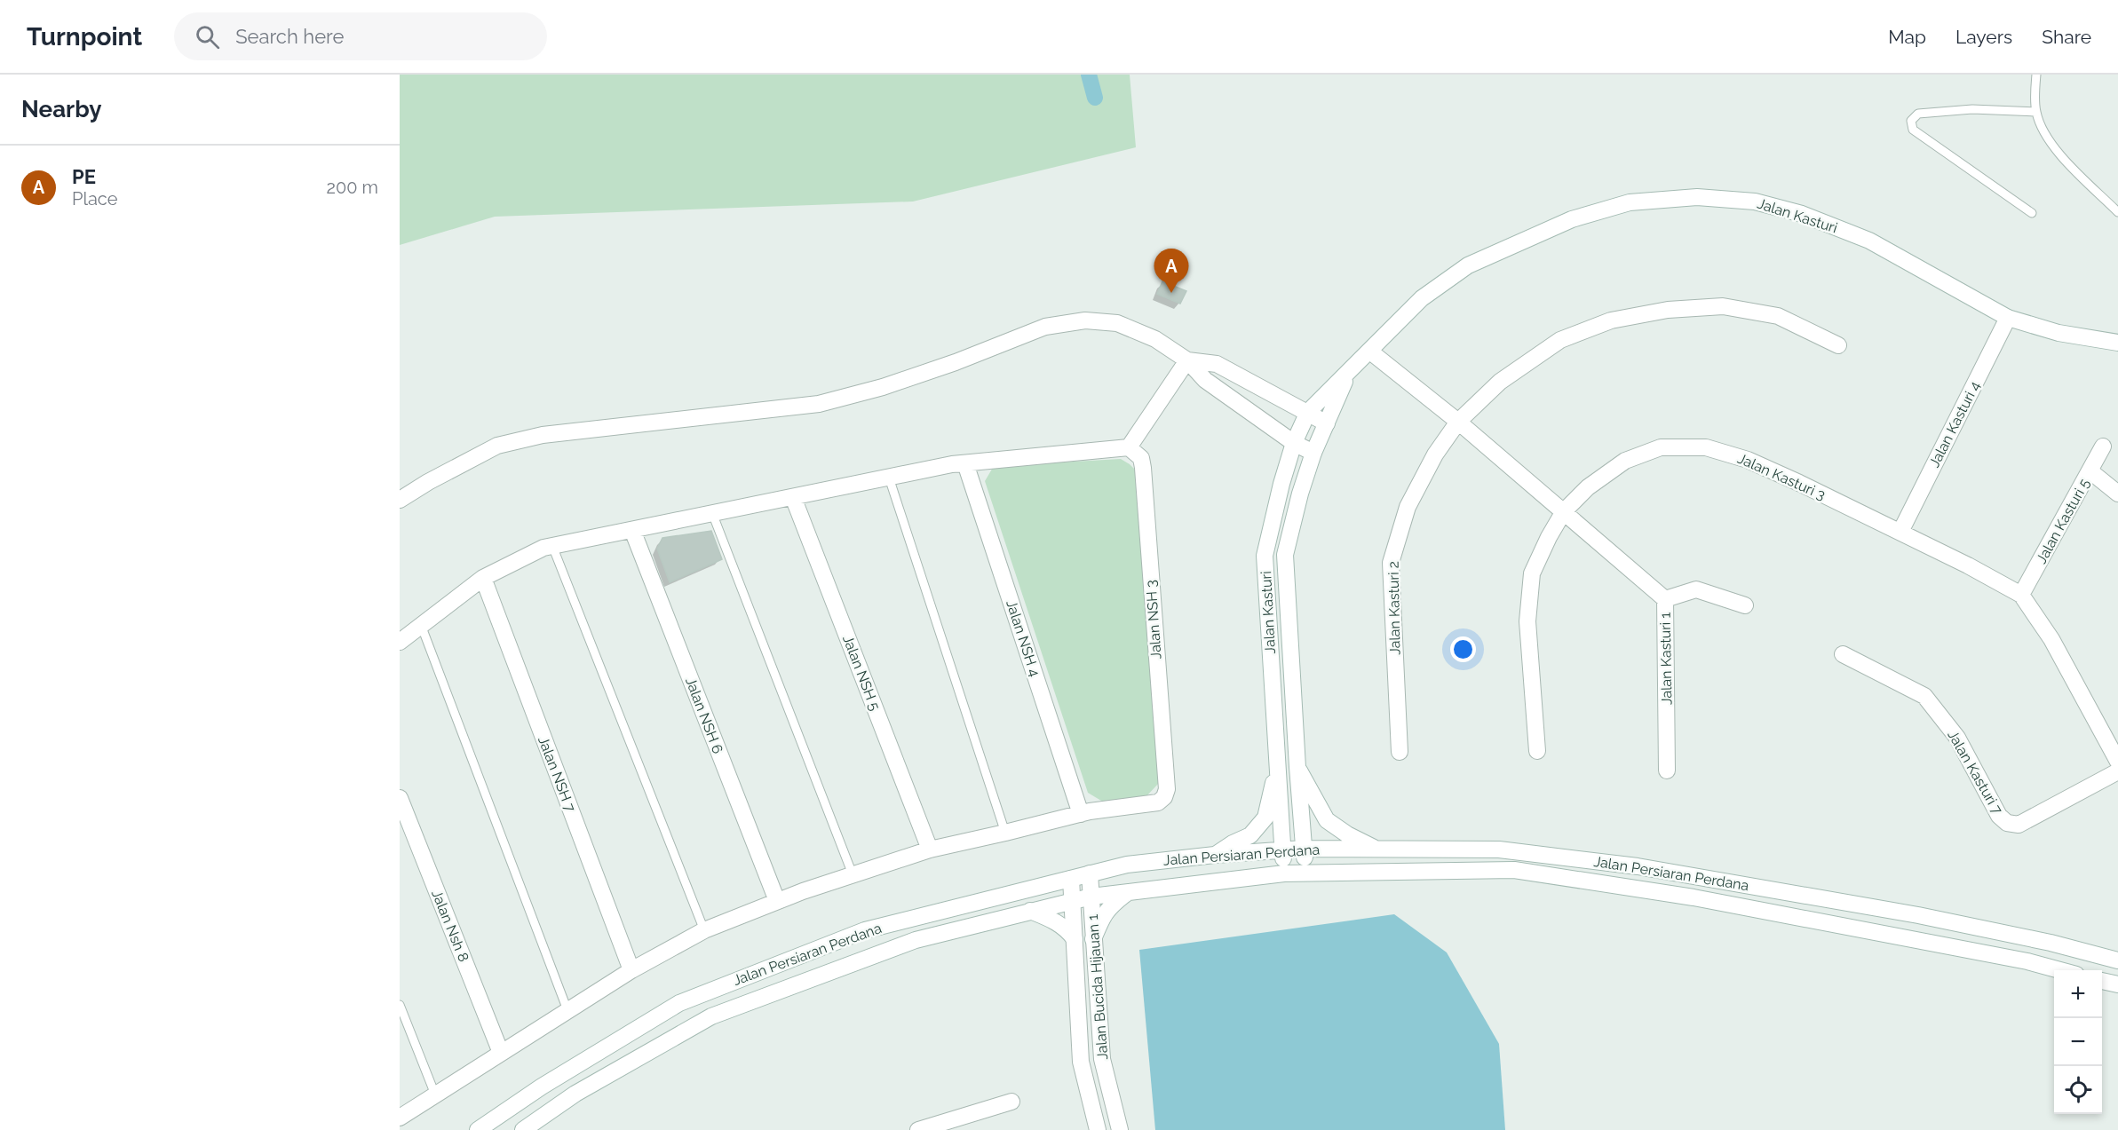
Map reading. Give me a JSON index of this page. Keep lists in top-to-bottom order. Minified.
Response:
{"streets":{"street":["Jalan Kasturi","Jalan Kasturi 4","Jalan Kasturi 3","Jalan Kasturi 5","Jalan Kasturi 2","Jalan NSH 3","Jalan NSH 4","Jalan Kasturi 1","Jalan NSH 5","Jalan NSH 6","Jalan Kasturi 7","Jalan NSH 7","Jalan Persiaran Perdana","Jalan Nsh 8","Jalan Bucida Hijauan 1"]},"crossings":[["Jalan Kasturi","Jalan Kasturi 4"],["Jalan Kasturi","Jalan Persiaran Perdana"],["Jalan Kasturi 4","Jalan Kasturi 3"],["Jalan Kasturi 3","Jalan Kasturi 5"],["Jalan NSH 3","Jalan NSH 4"],["Jalan Persiaran Perdana","Jalan Bucida Hijauan 1"]],"page":{"header":"Turnpoint","search":"Search here","nav":["Map","Layers","Share"],"heading":"Nearby","list":[{"mark":"A","name":"PE","note":"Place","value":"200 m"}],"pins":"A","map_buttons":["+","−"]}}
